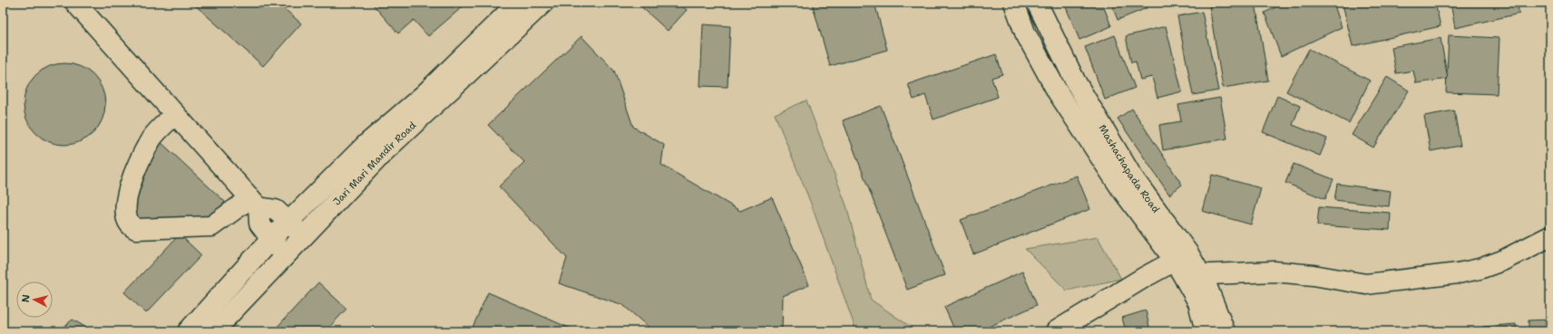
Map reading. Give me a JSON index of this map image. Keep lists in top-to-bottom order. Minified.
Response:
{"streets":{"street":["Jari Mari Mandir Road","Mashachapada Road"]},"north":"left"}
